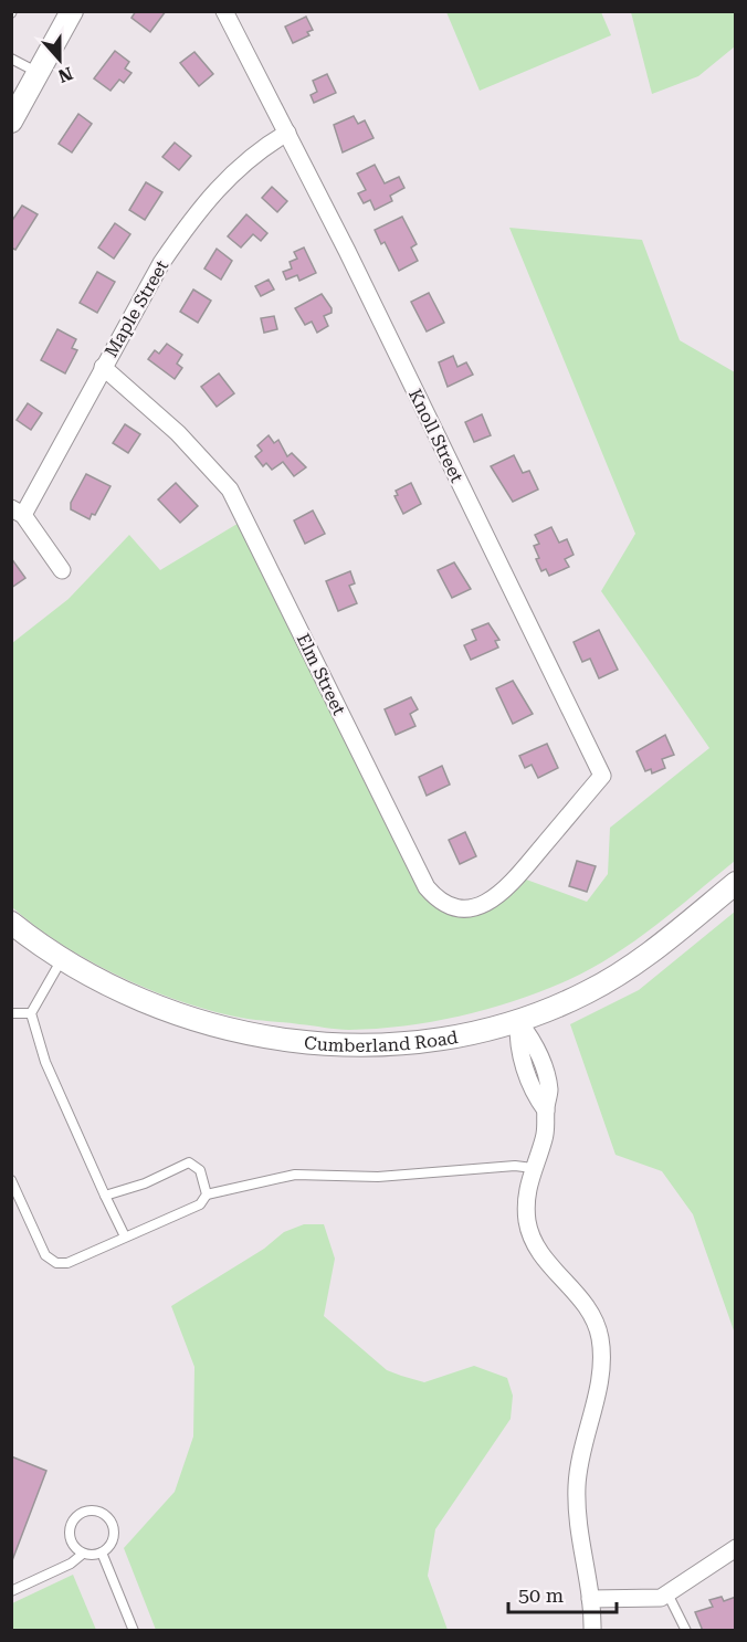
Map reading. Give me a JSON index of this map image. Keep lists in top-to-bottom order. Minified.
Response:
{"streets":{"street":["Maple Street","Knoll Street","Elm Street","Cumberland Road"]},"crossings":[["Maple Street","Knoll Street"],["Maple Street","Elm Street"],["Knoll Street","Elm Street"]],"scale_bar":"50 m","north":"bottom"}
